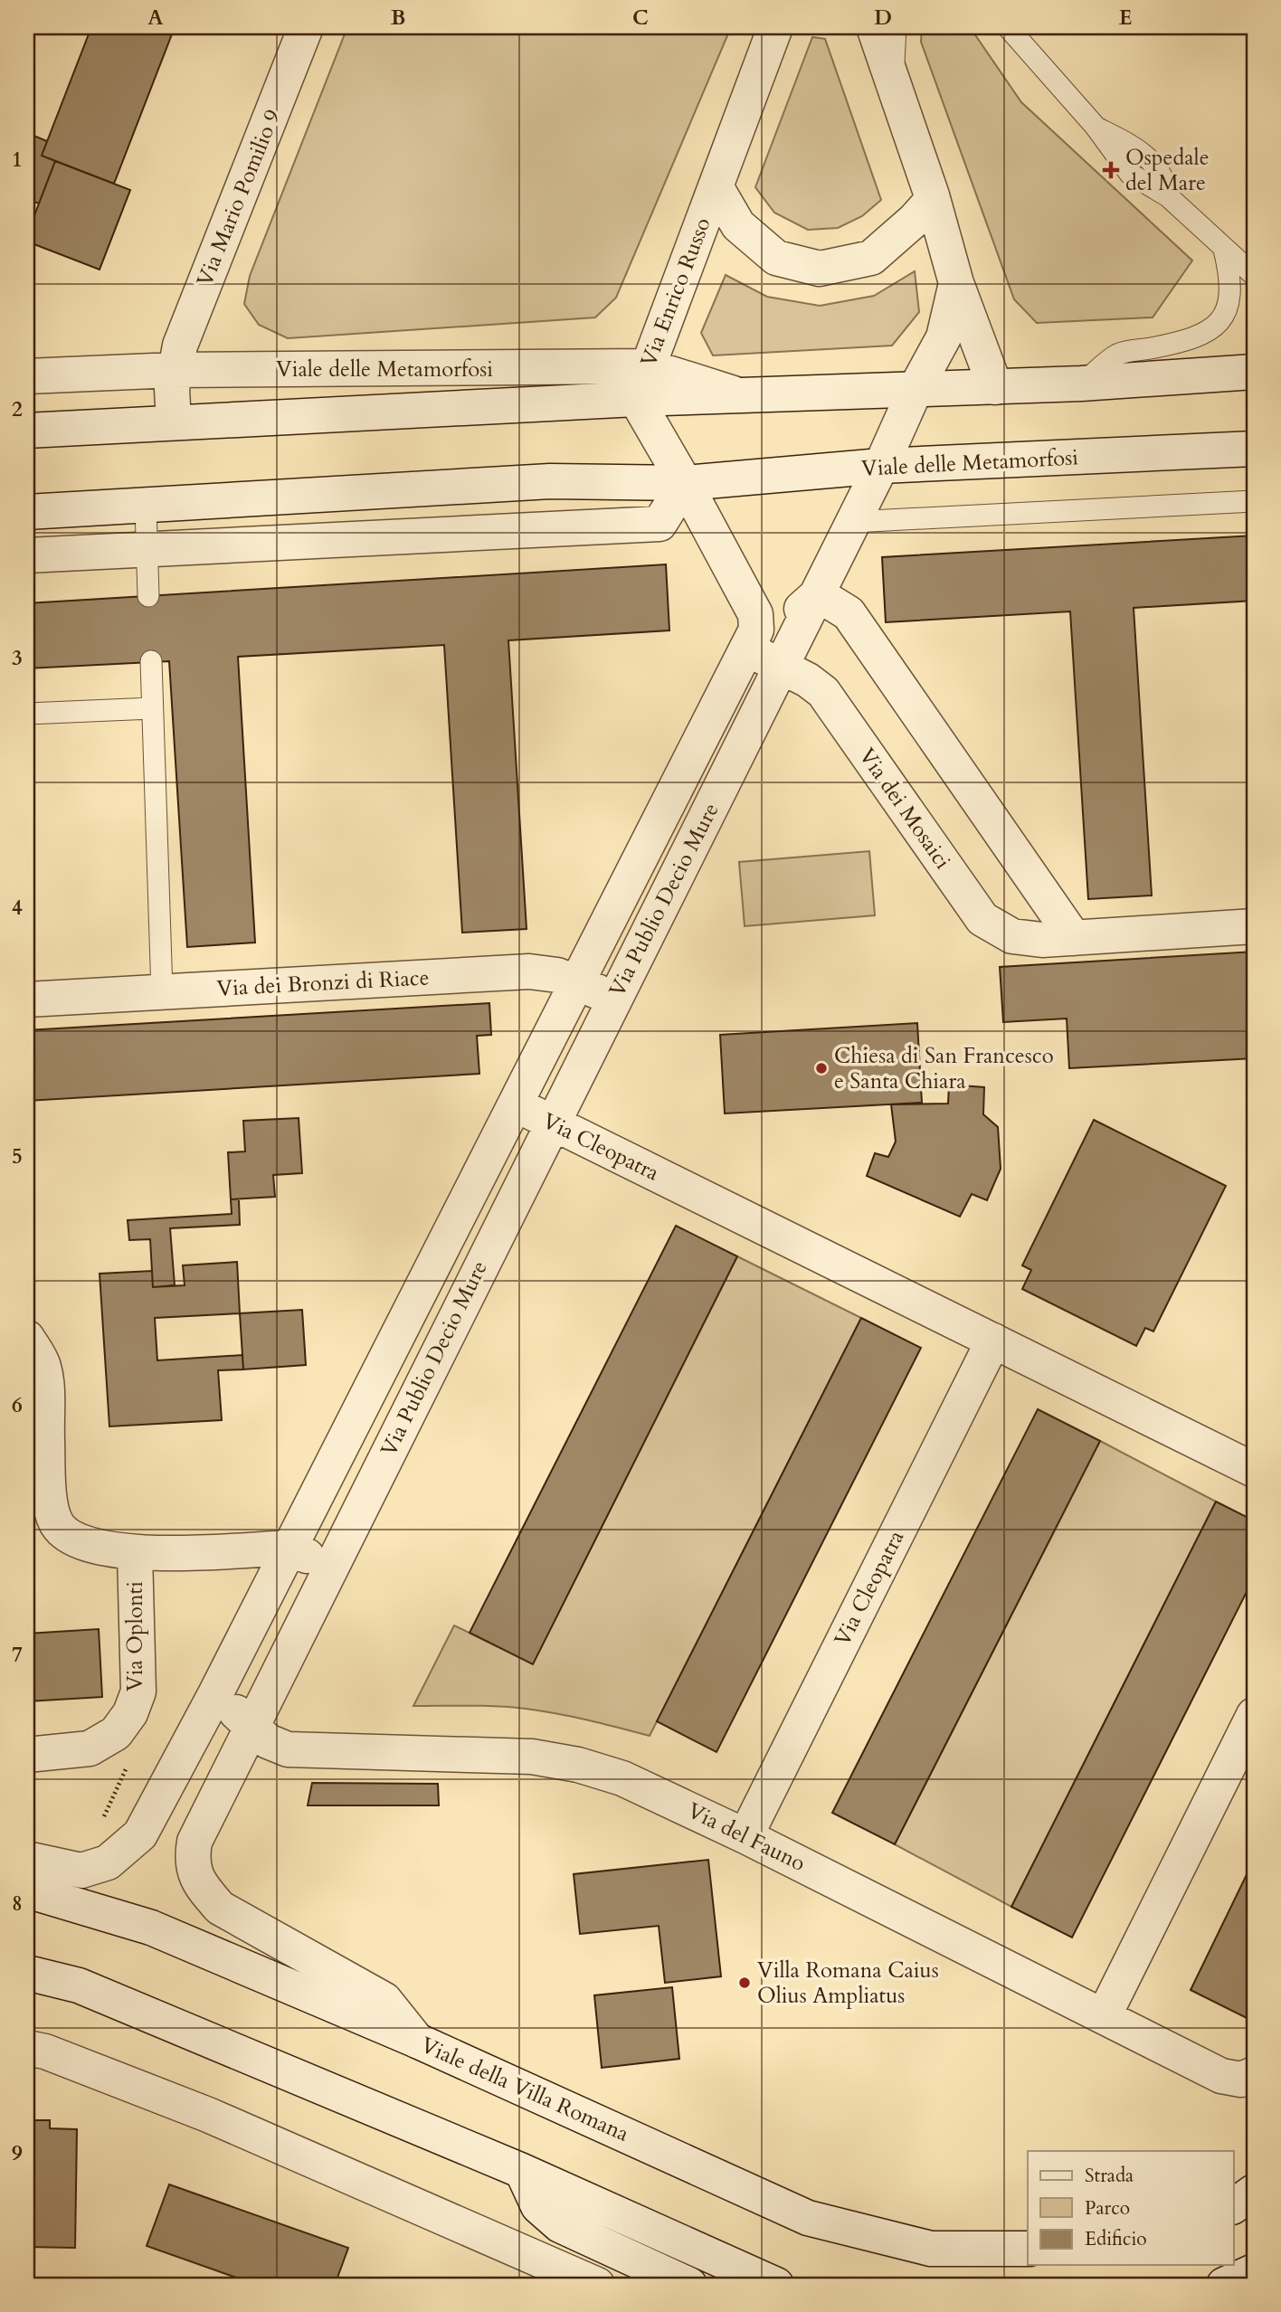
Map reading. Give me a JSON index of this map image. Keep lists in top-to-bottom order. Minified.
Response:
{"streets":{"street":["Via Mario Pomilio 9","Via Enrico Russo","Viale delle Metamorfosi","Via dei Mosaici","Via Publio Decio Mure","Via dei Bronzi di Riace","Via Cleopatra","Via Oplonti","Via del Fauno","Viale della Villa Romana"]},"crossings":[["Via Mario Pomilio 9","Viale delle Metamorfosi"],["Via Enrico Russo","Viale delle Metamorfosi"],["Via Enrico Russo","Via Publio Decio Mure"],["Viale delle Metamorfosi","Via Publio Decio Mure"],["Via dei Mosaici","Via Publio Decio Mure"],["Via Publio Decio Mure","Via dei Bronzi di Riace"],["Via Publio Decio Mure","Via Cleopatra"],["Via Publio Decio Mure","Via del Fauno"],["Via Publio Decio Mure","Viale della Villa Romana"],["Via Cleopatra","Via del Fauno"]],"places":{"health":["Ospedale del Mare"],"other":["Chiesa di San Francesco e Santa Chiara","Villa Romana Caius Olius Ampliatus"]},"legend":["Strada","Parco","Edificio"],"grid":{"columns":["A","B","C","D","E"],"rows":["1","2","3","4","5","6","7","8","9"]}}
